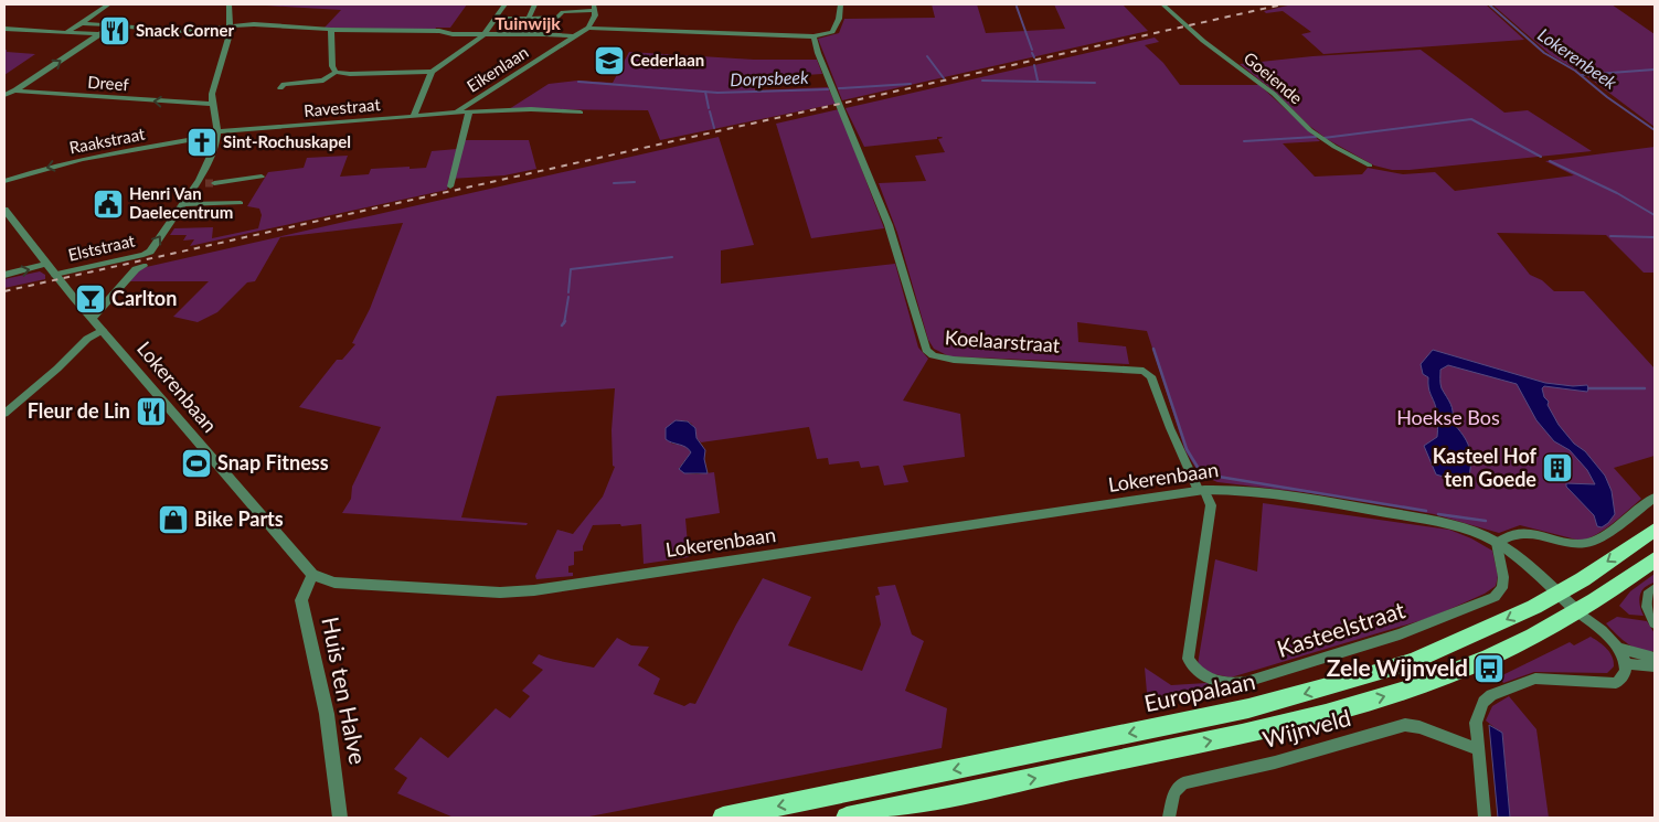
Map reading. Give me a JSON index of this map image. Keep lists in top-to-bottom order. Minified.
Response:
{"streets":{"highway":["Europalaan"],"street":["Eikenlaan","Goeiende","Dreef","Ravestraat","Raakstraat","Elststraat","Koelaarstraat","Lokerenbaan","Kasteelstraat","Huis ten Halve","Wijnveld"]},"crossings":[["Eikenlaan","Ravestraat"],["Ravestraat","Raakstraat"],["Ravestraat","Elststraat"],["Raakstraat","Elststraat"],["Elststraat","Lokerenbaan"],["Koelaarstraat","Lokerenbaan"],["Koelaarstraat","Kasteelstraat"],["Lokerenbaan","Kasteelstraat"],["Lokerenbaan","Huis ten Halve"],["Lokerenbaan","Europalaan"]],"districts":["Tuinwijk"],"water":["Lokerenbeek","Dorpsbeek"],"parks":["Hoekse Bos"],"places":{"restaurant":["Snack Corner","Fleur de Lin"],"school or university":["Cederlaan"],"church":["Sint-Rochuskapel"],"public building":["Henri Van Daelecentrum"],"bar":["Carlton"],"sports":["Snap Fitness"],"building":["Kasteel Hof ten Goede"],"shop":["Bike Parts"],"bus stop":["Zele Wijnveld"]}}
